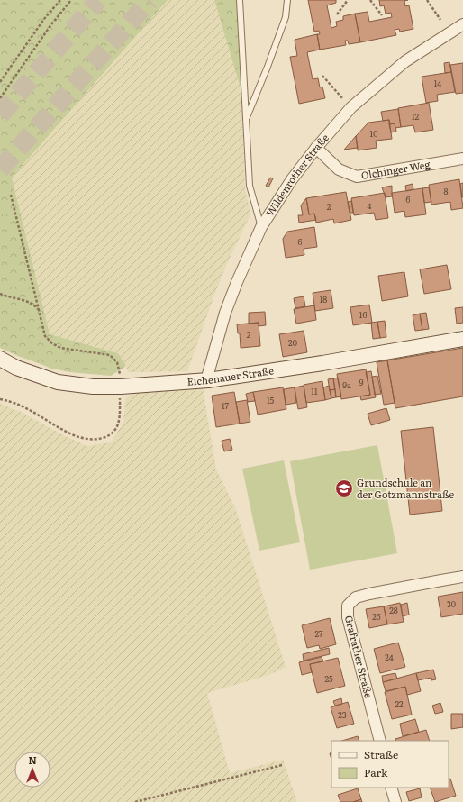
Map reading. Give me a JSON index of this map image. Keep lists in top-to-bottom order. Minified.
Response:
{"streets":{"street":["Olchinger Weg","Wildenrother Straße","Eichenauer Straße","Grafrather Straße"]},"crossings":[["Olchinger Weg","Wildenrother Straße"],["Wildenrother Straße","Eichenauer Straße"]],"places":{"school or university":["Grundschule an der Gotzmannstraße"]},"house_numbers":["14","12","10","8","6","4","2","6","18","16","2","20","9","9a","11","15","17","30","28","26","27","24","25","22","23"],"legend":["Straße","Park"],"north":"top"}
